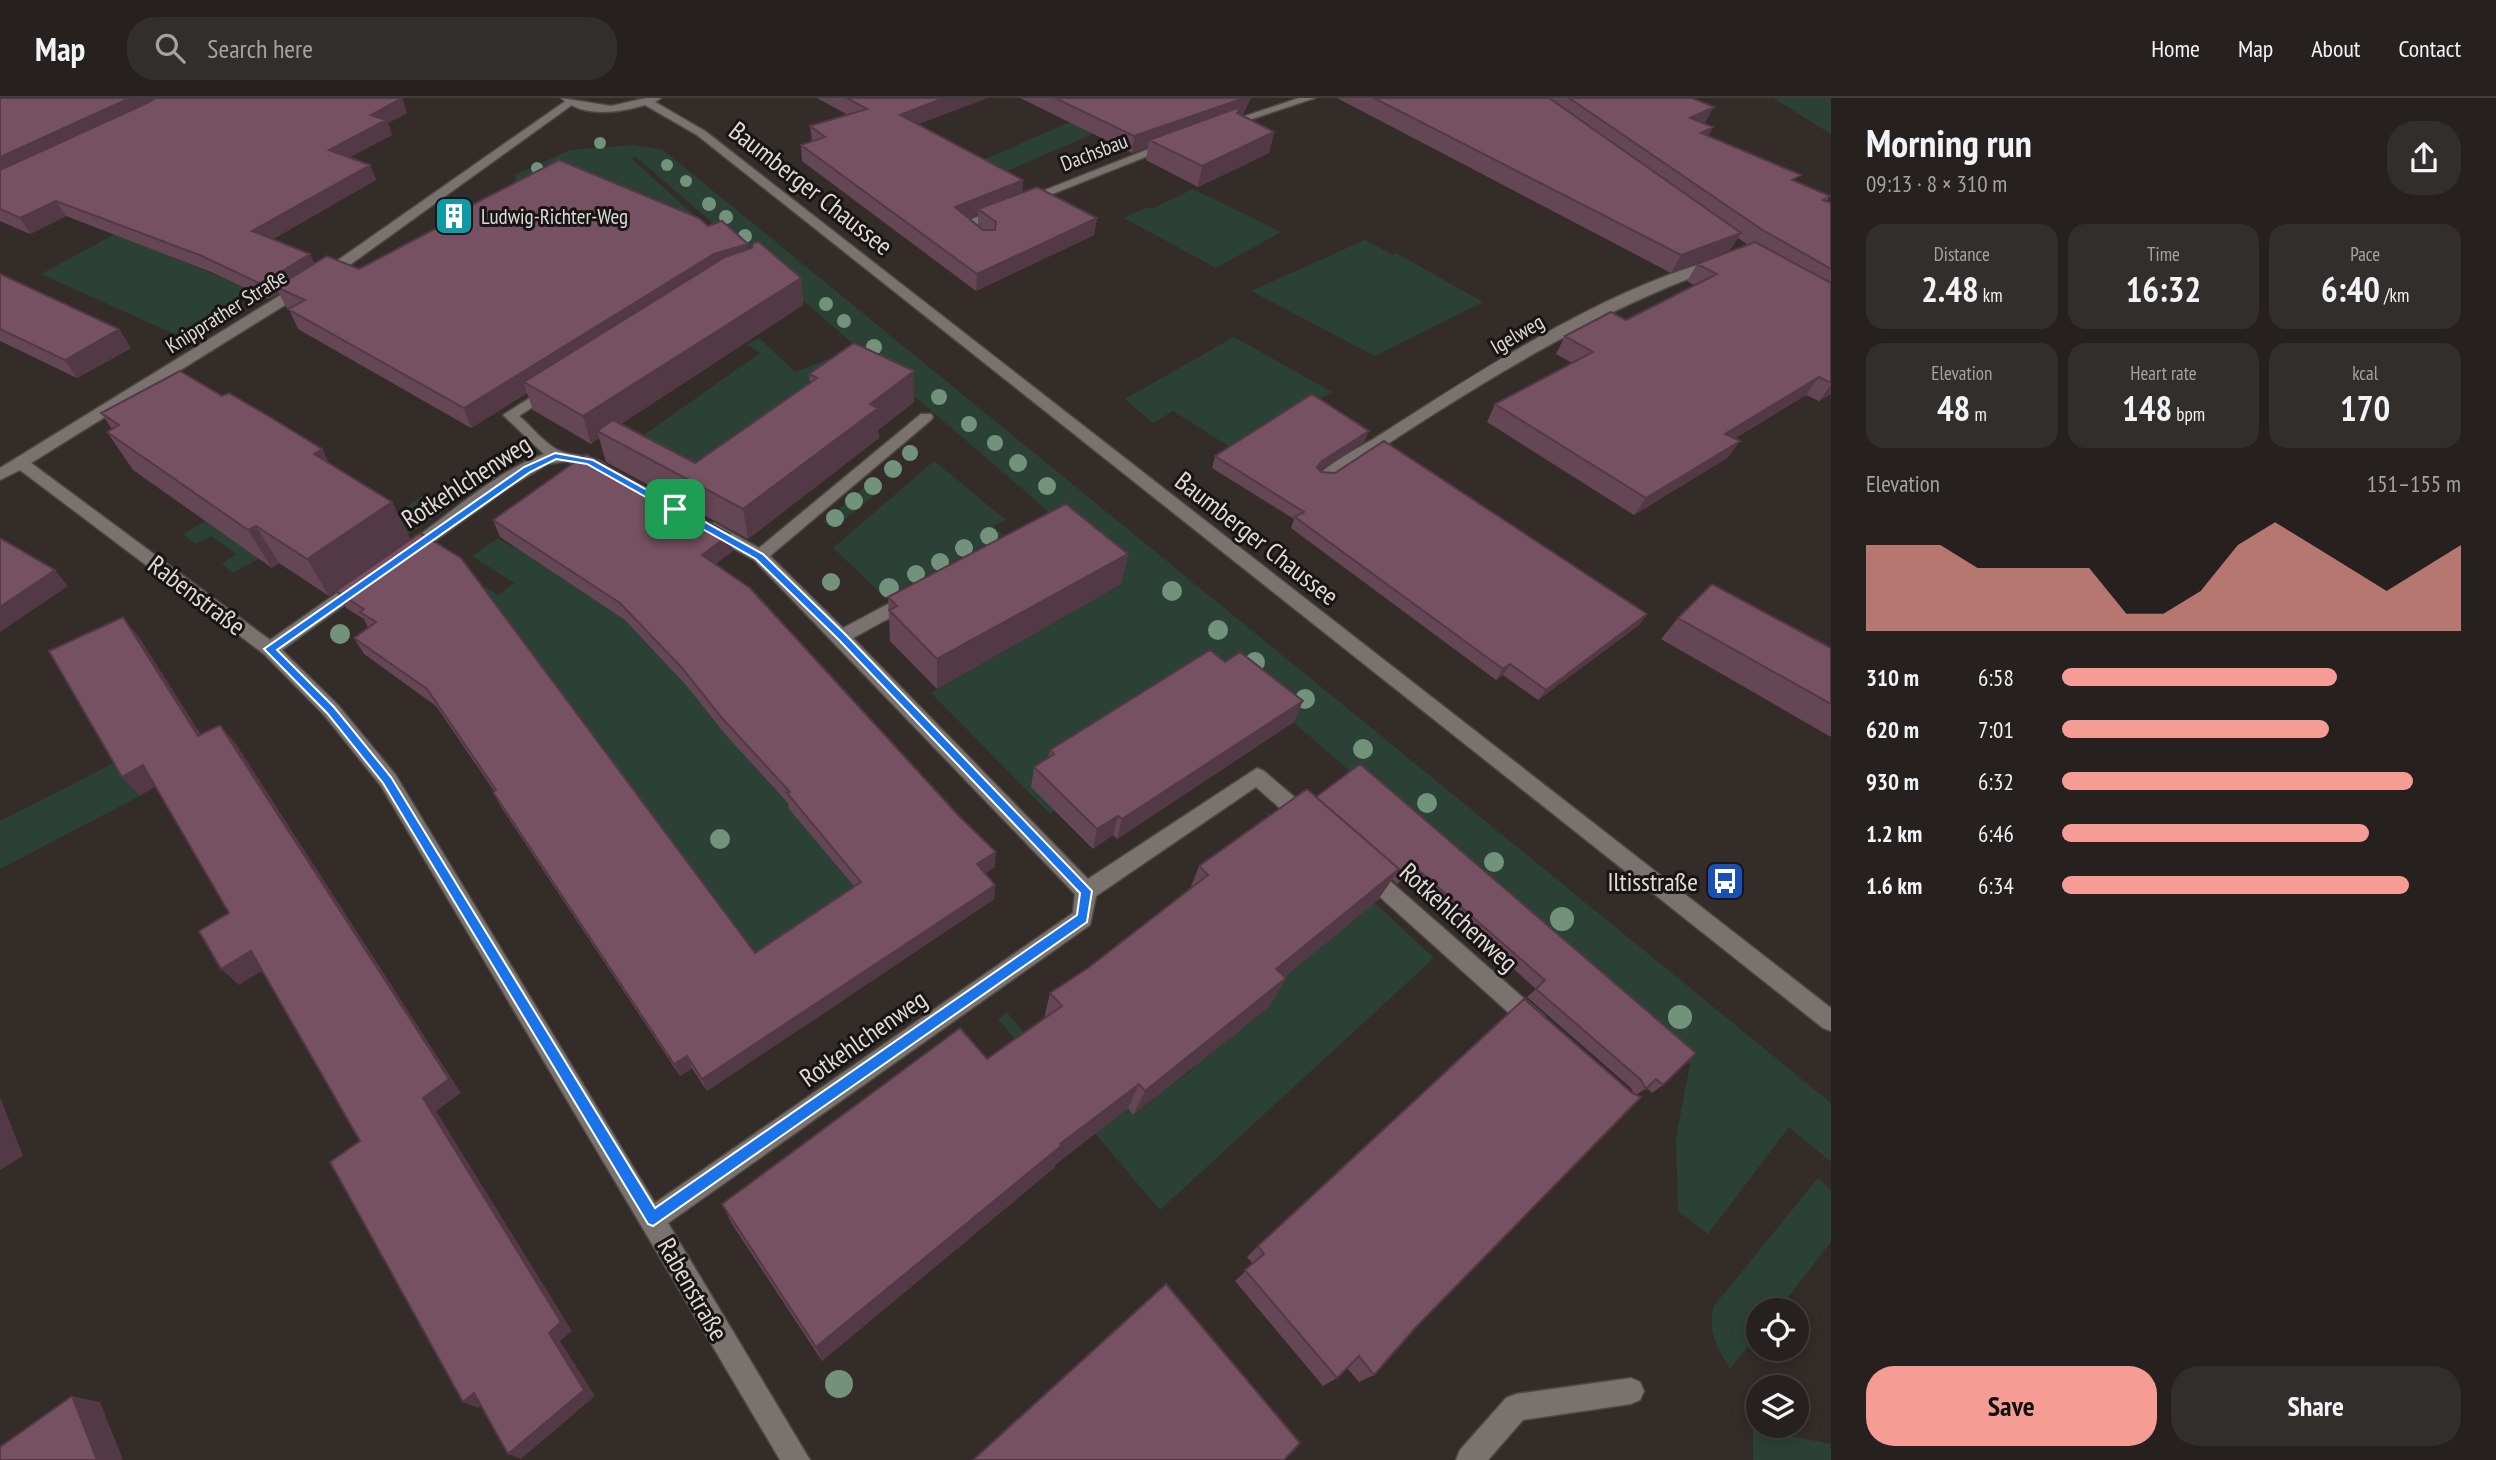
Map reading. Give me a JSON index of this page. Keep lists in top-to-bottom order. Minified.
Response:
{"streets":{"street":["Dachsbau","Baumberger Chaussee","Knipprather Straße","Igelweg","Rotkehlchenweg","Rabenstraße"]},"crossings":[["Knipprather Straße","Rabenstraße"],["Rotkehlchenweg","Rabenstraße"]],"places":{"building":["Ludwig-Richter-Weg"],"bus stop":["Iltisstraße"]},"page":{"header":"Map","search":"Search here","nav":["Home","Map","About","Contact"],"heading":["Morning run","09:13 · 8 × 310 m"],"stats":[["Distance","2.48 km"],["Time","16:32"],["Pace","6:40 /km"],["Elevation","48 m"],["Heart rate","148 bpm"],["kcal","170"]],"chart":["Elevation","151–155 m"],"list":[{"name":"310 m","note":"6:58"},{"name":"620 m","note":"7:01"},{"name":"930 m","note":"6:32"},{"name":"1.2 km","note":"6:46"},{"name":"1.6 km","note":"6:34"}],"buttons":["Save","Share"]}}
